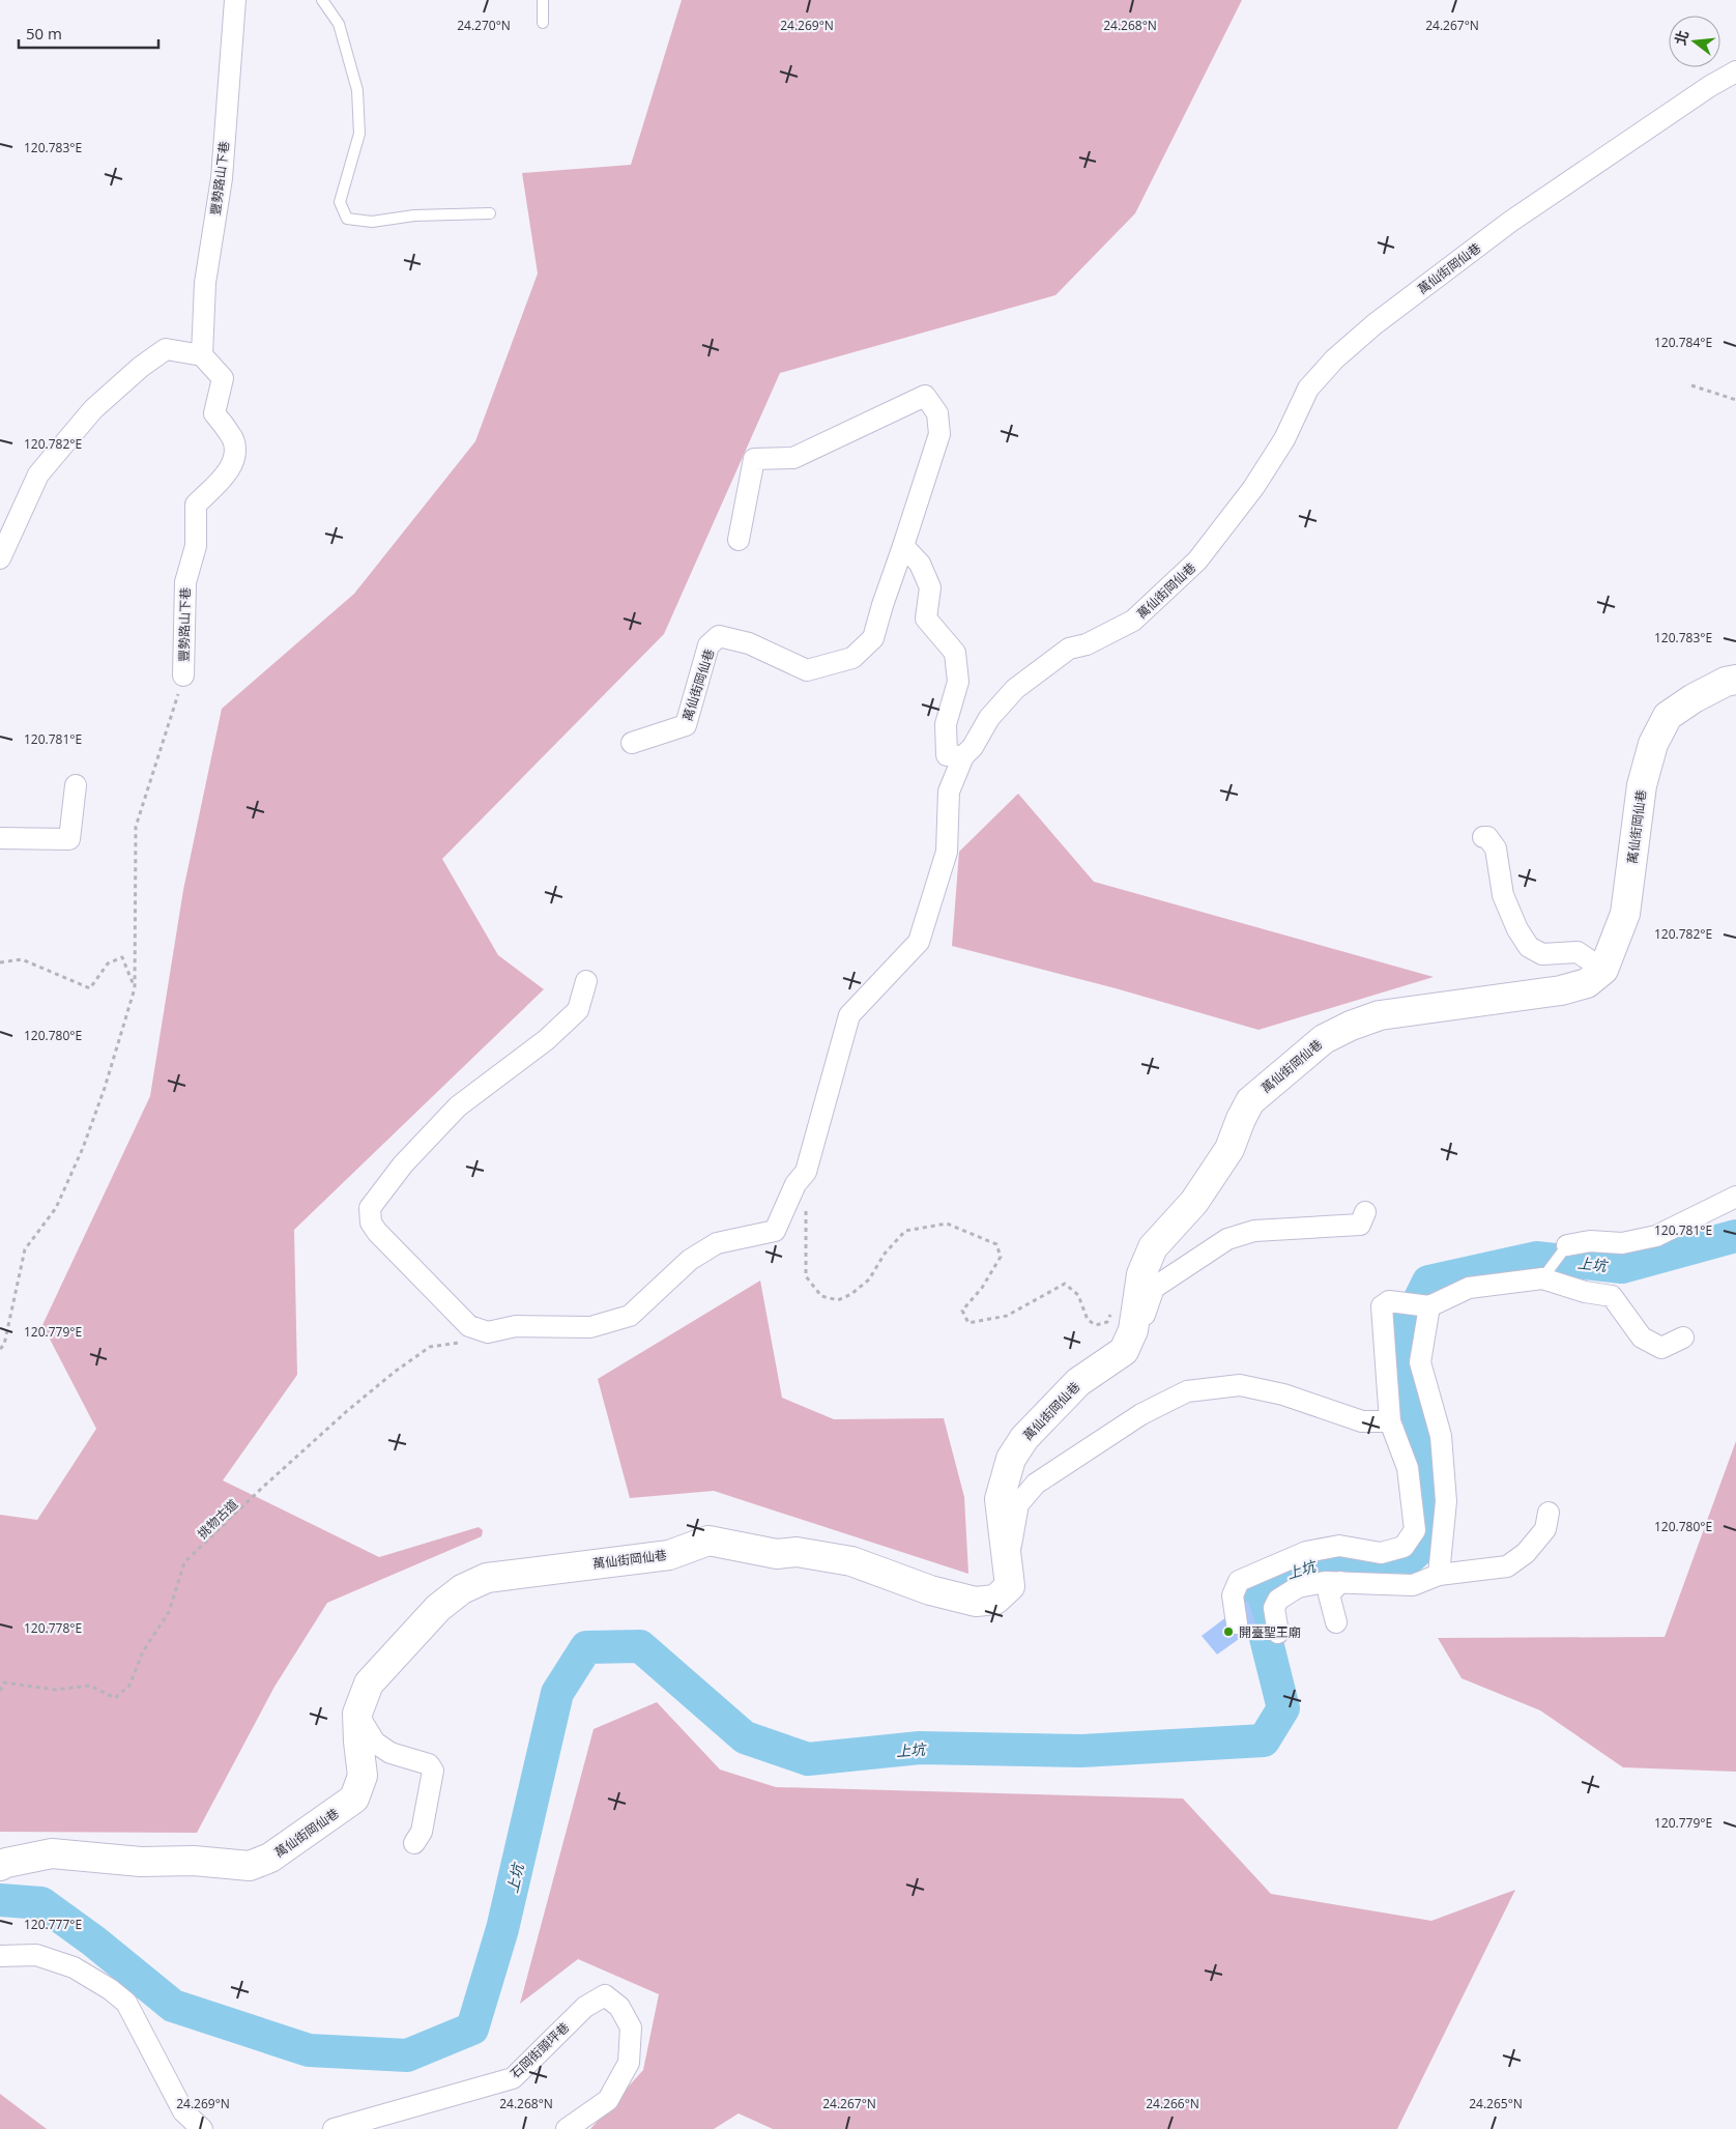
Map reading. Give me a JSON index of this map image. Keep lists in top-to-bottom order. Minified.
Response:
{"streets":{"street":["豐勢路山下巷","萬仙街岡仙巷","石岡街頭坪巷"],"path":["挑物古道"]},"crossings":[["萬仙街岡仙巷","挑物古道"]],"water":["上坑"],"places":["開臺聖王廟"],"scale_bar":"50 m","north":"left","coordinates":["24.270°N","24.269°N","24.268°N","24.267°N","120.783°E","120.784°E","120.782°E","120.781°E","120.780°E","120.779°E","120.778°E","120.777°E","24.266°N","24.265°N"]}
